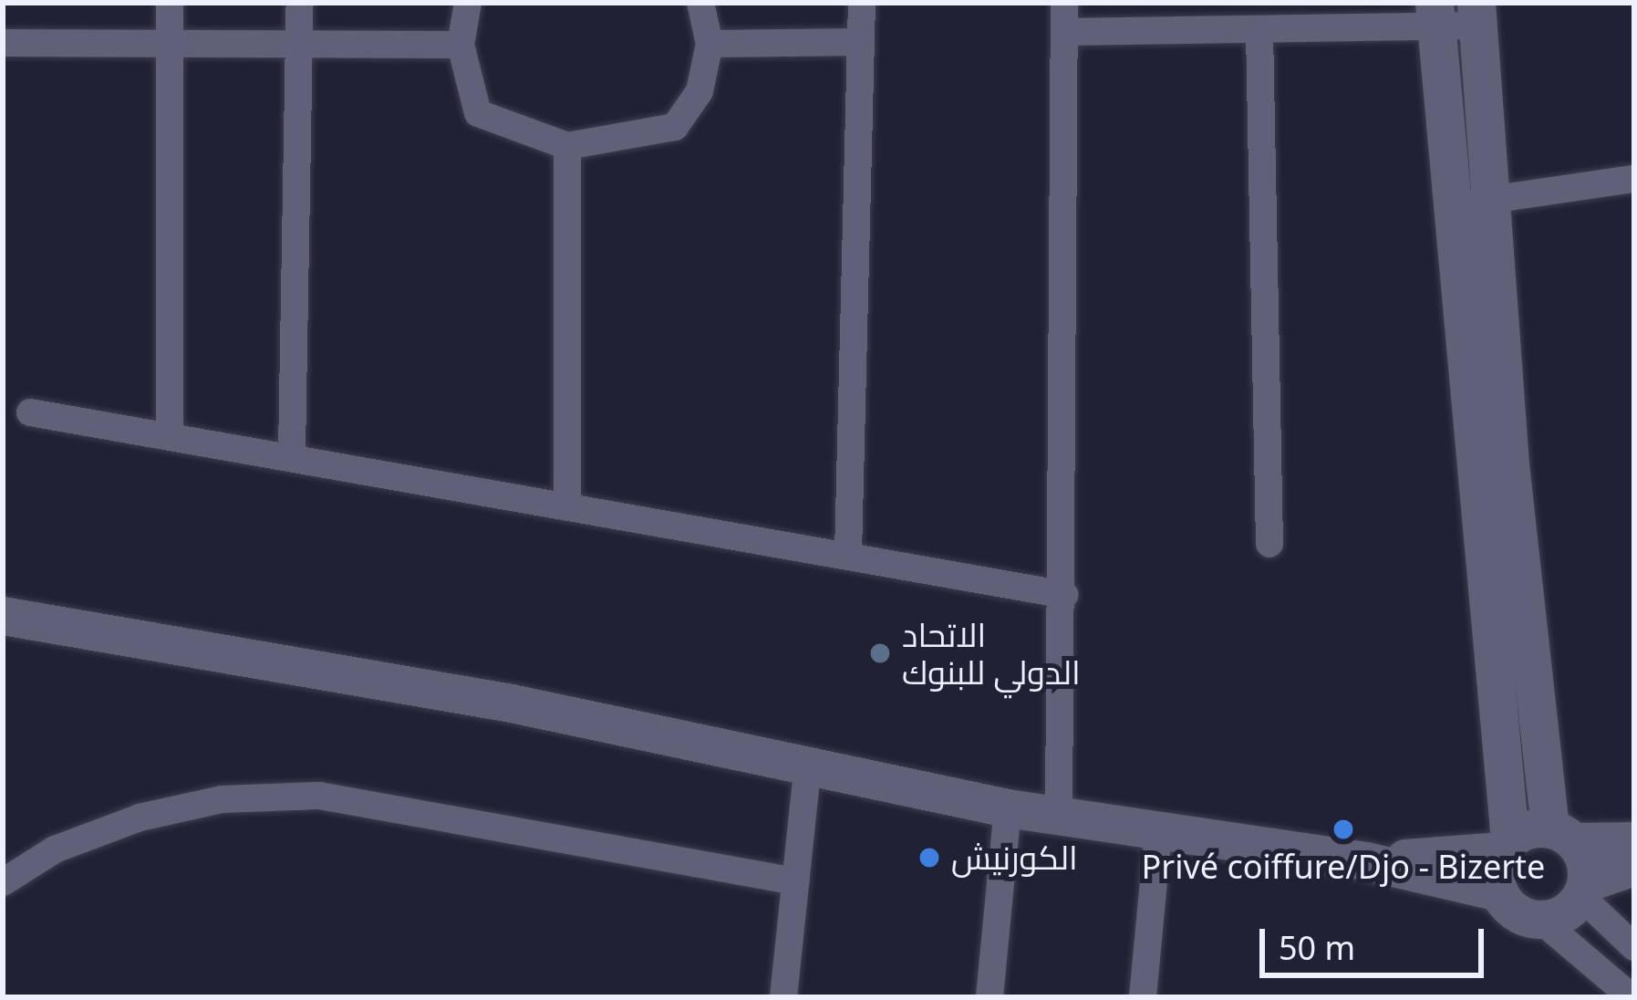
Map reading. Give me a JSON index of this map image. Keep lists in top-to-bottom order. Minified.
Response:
{"places":["الاتحاد الدولي للبنوك","Privé coiffure/Djo - Bizerte","الكورنيش"],"scale_bar":"50 m"}
